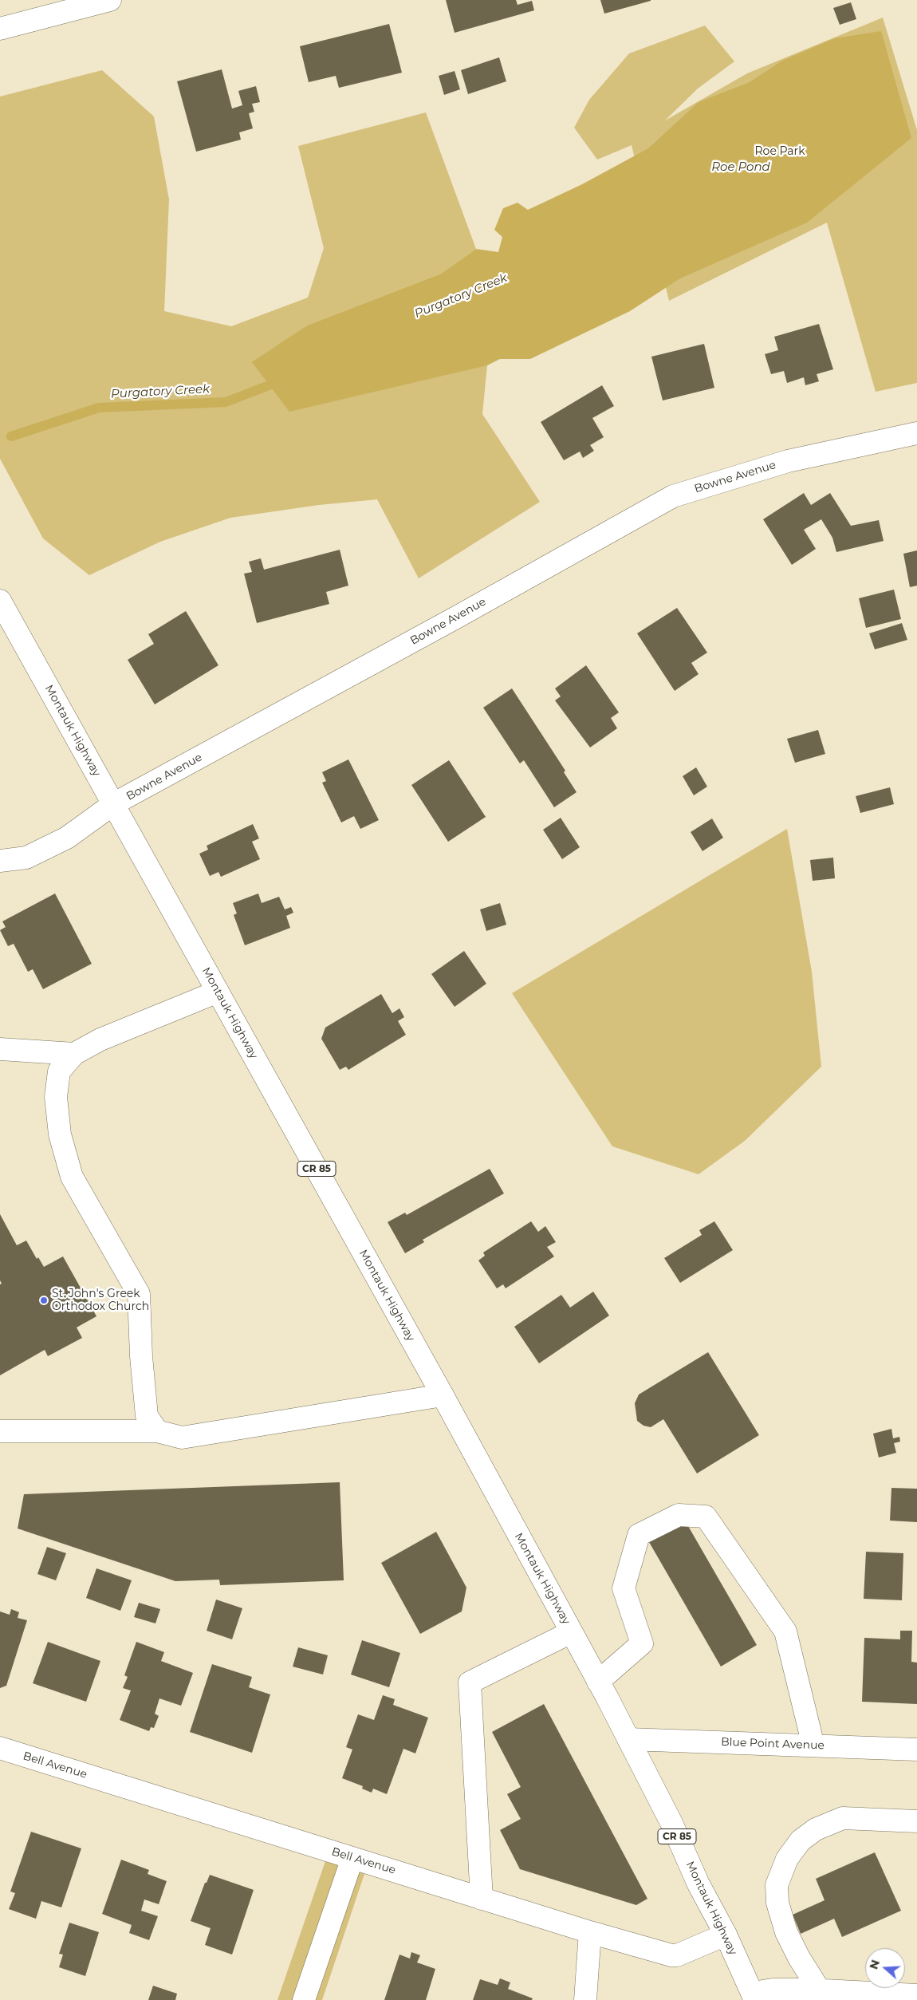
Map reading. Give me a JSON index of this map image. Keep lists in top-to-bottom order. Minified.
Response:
{"streets":{"street":["Bowne Avenue","Montauk Highway","CR 85","Blue Point Avenue","Bell Avenue"]},"crossings":[["Bowne Avenue","Montauk Highway"],["Montauk Highway","Blue Point Avenue"],["Montauk Highway","Bell Avenue"]],"water":["Roe Pond","Purgatory Creek"],"parks":["Roe Park"],"places":["St. John's Greek Orthodox Church"],"north":"left"}
